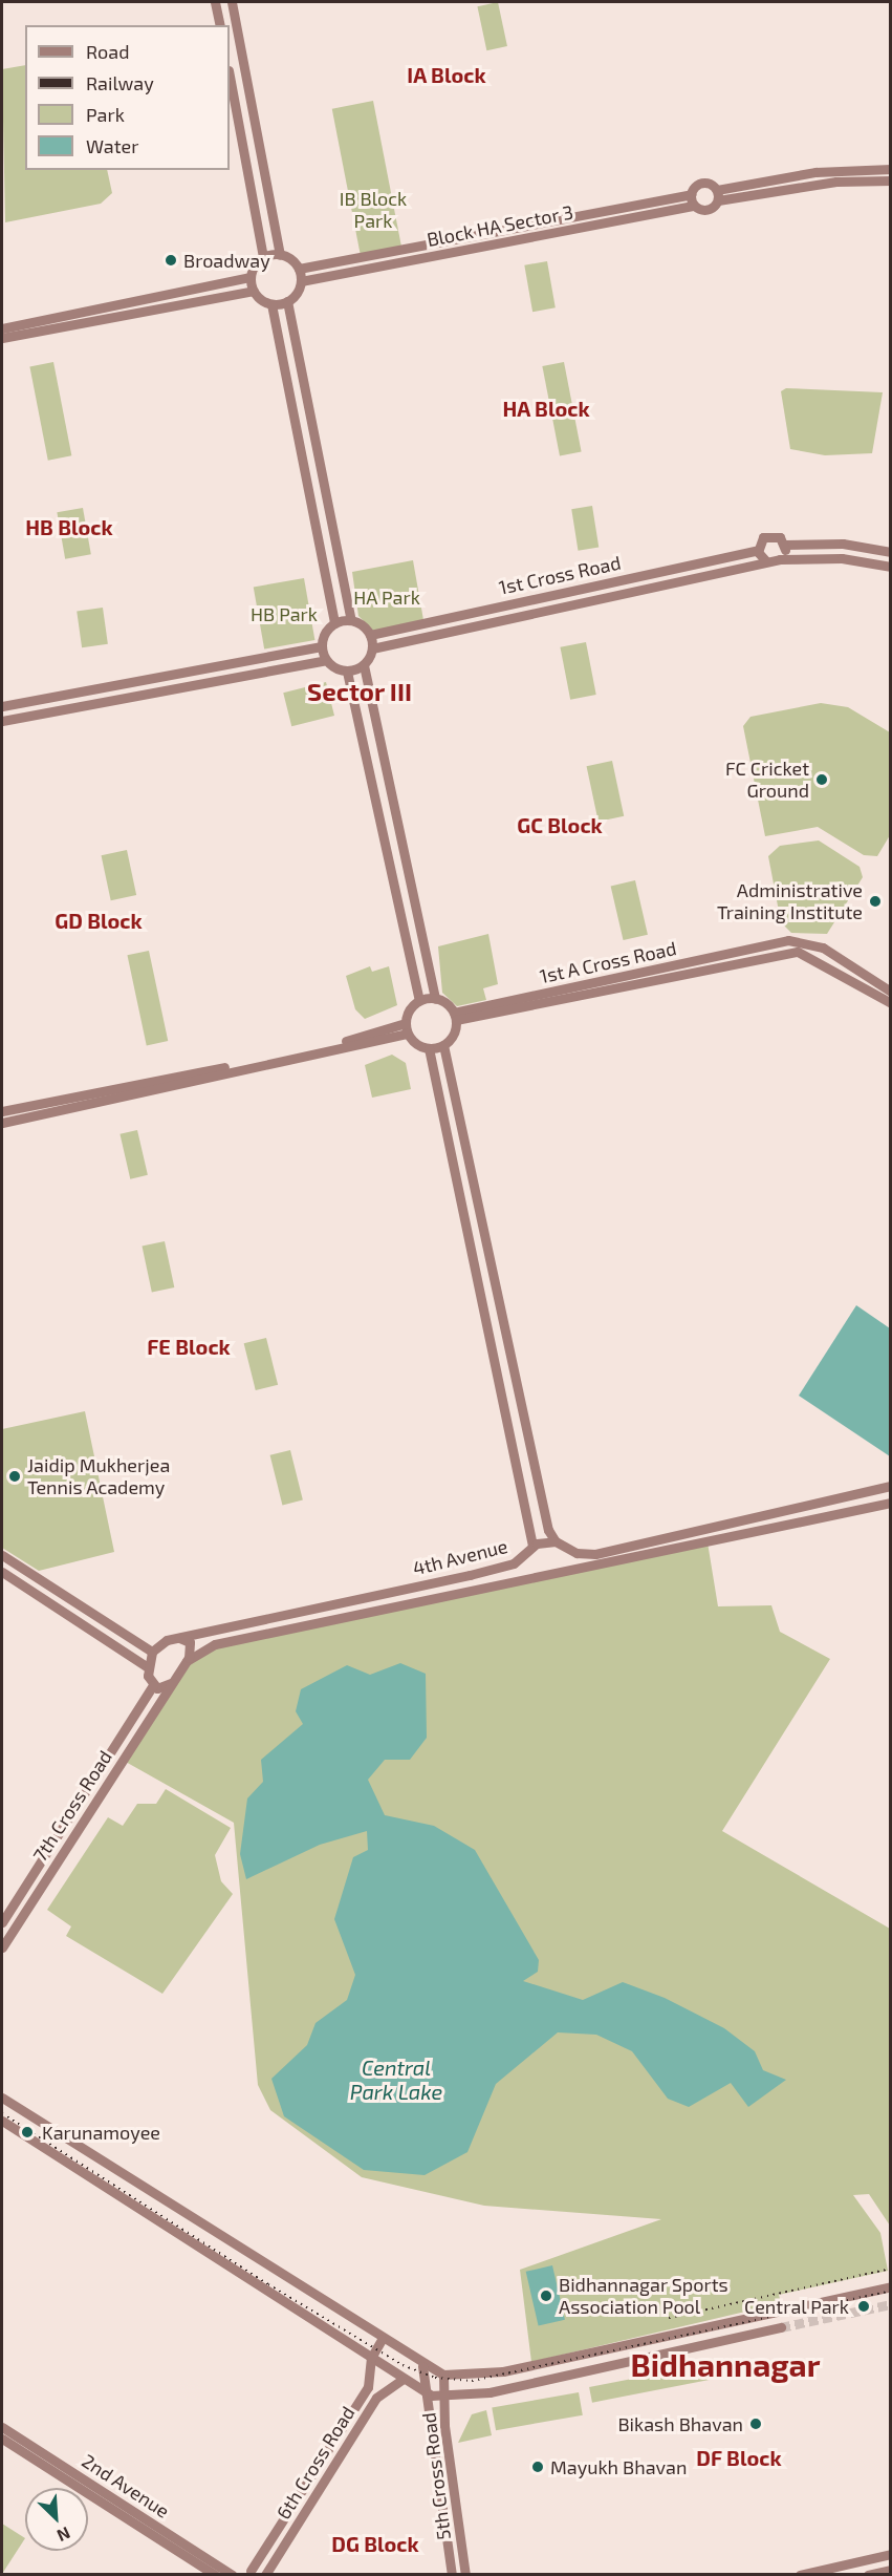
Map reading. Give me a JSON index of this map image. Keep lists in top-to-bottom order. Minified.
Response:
{"streets":{"street":["Block HA Sector 3","1st Cross Road","1st A Cross Road","4th Avenue","7th Cross Road","6th Cross Road","5th Cross Road","2nd Avenue"]},"crossings":[["4th Avenue","7th Cross Road"]],"districts":["IA Block","HA Block","HB Block","Sector III","GC Block","GD Block","FE Block","Bidhannagar","DF Block","DG Block"],"water":["Central Park Lake"],"parks":["IB Block Park","HA Park","HB Park"],"places":["Broadway","FC Cricket Ground","Administrative Training Institute","Jaidip Mukherjea Tennis Academy","Karunamoyee","Bidhannagar Sports Association Pool","Central Park","Bikash Bhavan","Mayukh Bhavan"],"legend":["Road","Railway","Park","Water"],"north":"bottom right"}
